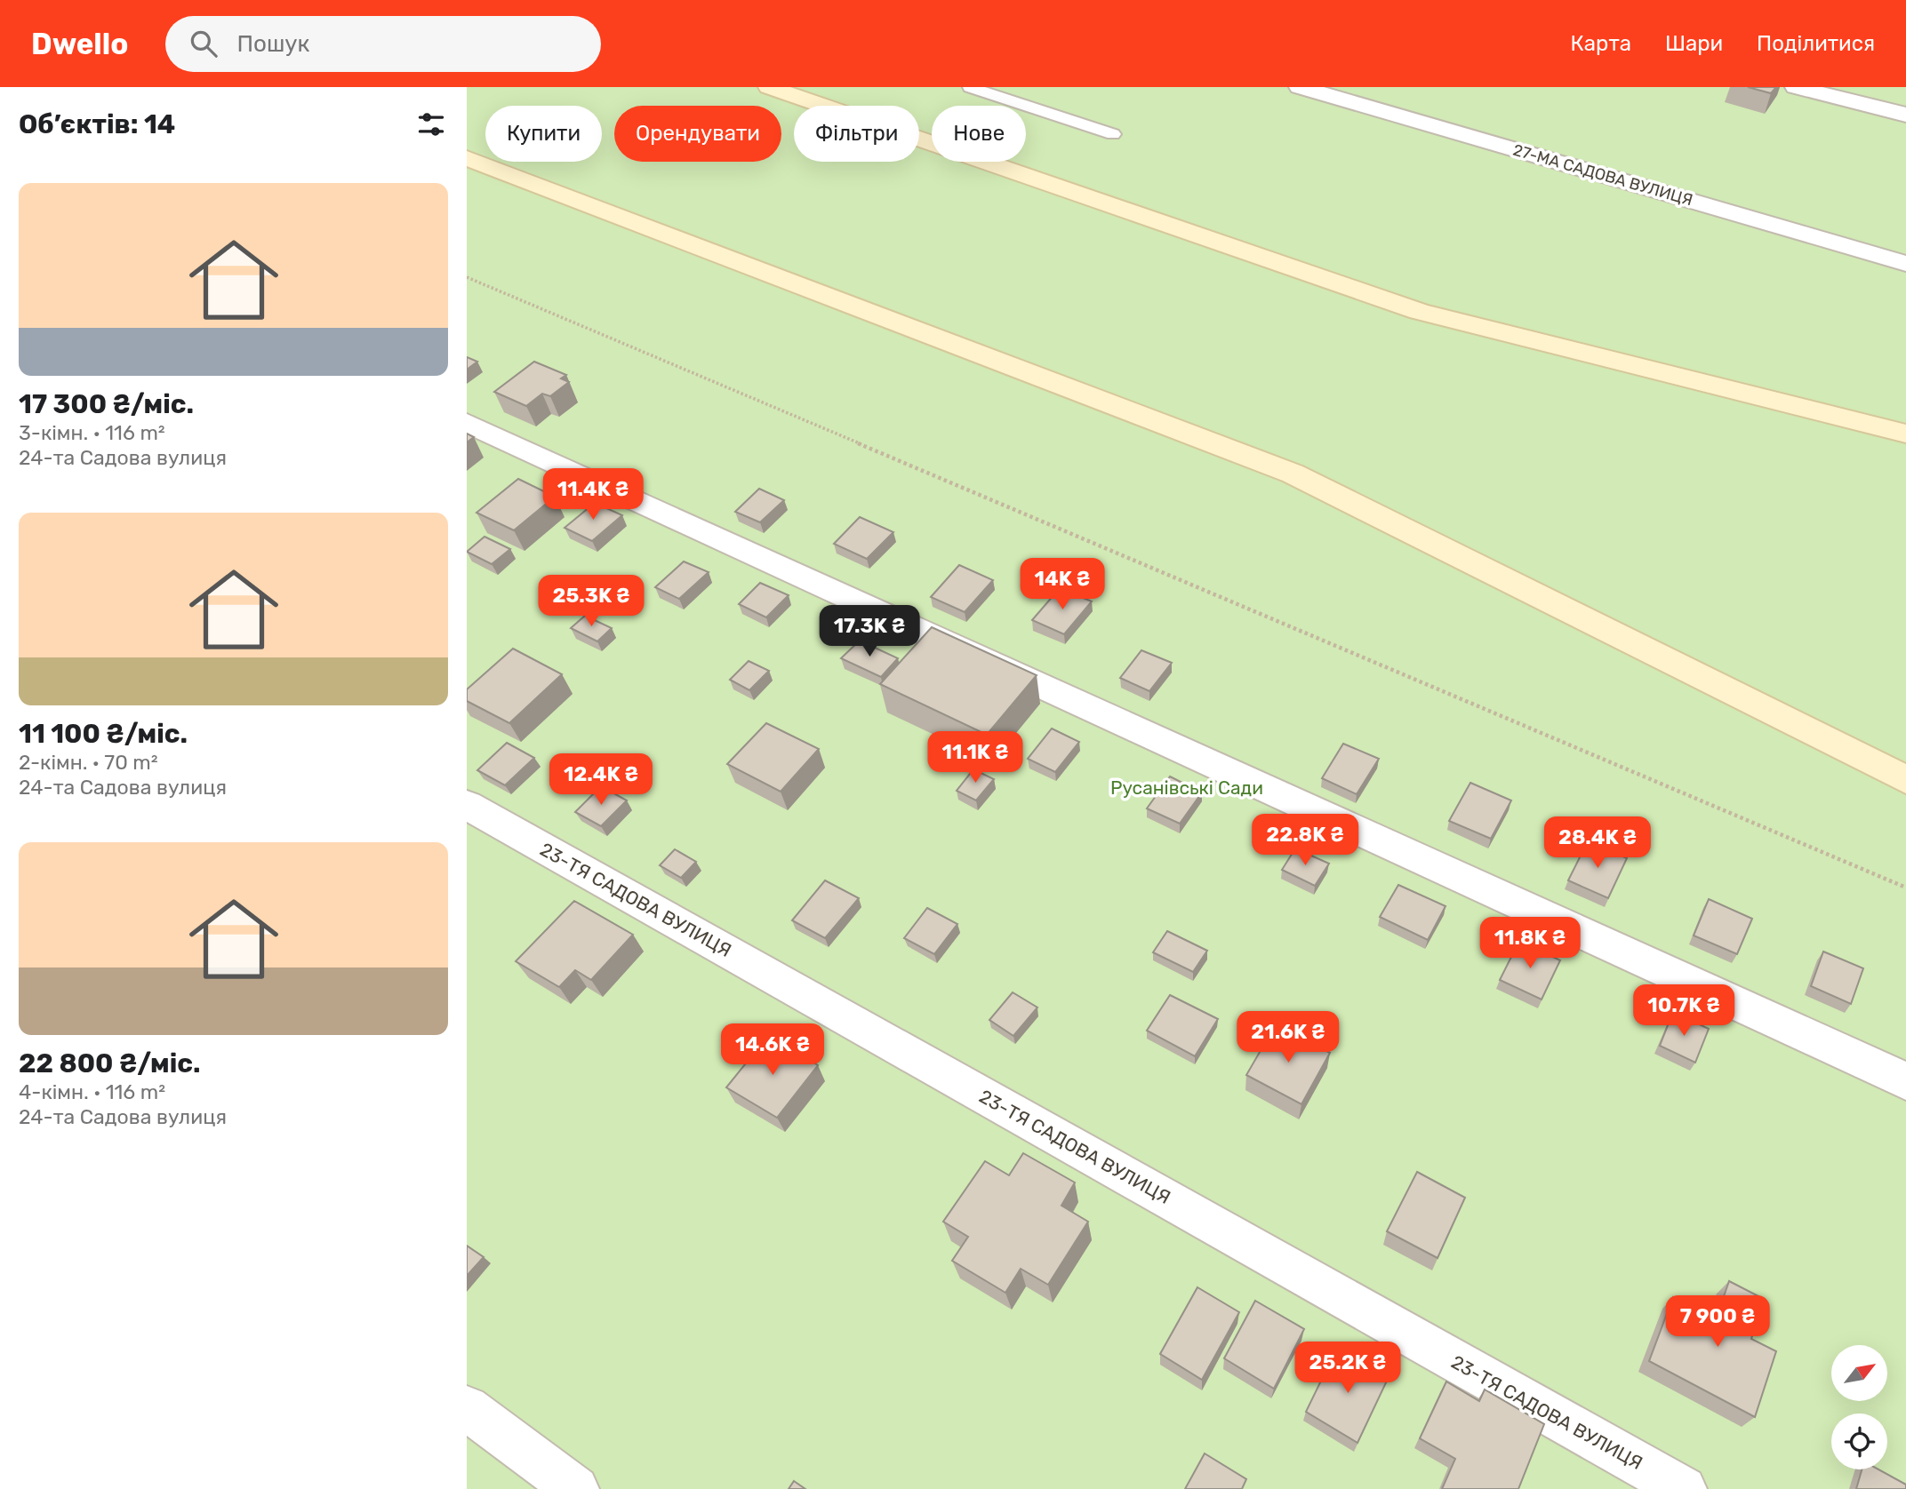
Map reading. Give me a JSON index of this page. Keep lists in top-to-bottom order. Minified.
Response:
{"streets":{"street":["27-МА САДОВА ВУЛИЦЯ","23-ТЯ САДОВА ВУЛИЦЯ"]},"parks":["Русанівські Сади"],"north":"top right","page":{"header":"Dwello","search":"Пошук","nav":["Карта","Шари","Поділитися"],"heading":"Об’єктів: 14","chip":["Купити","Орендувати","Фільтри","Нове"],"list":[{"name":"17 300 ₴/міс.","note":"3-кімн. · 116 m² · 24-та Садова вулиця"},{"name":"11 100 ₴/міс.","note":"2-кімн. · 70 m² · 24-та Садова вулиця"},{"name":"22 800 ₴/міс.","note":"4-кімн. · 116 m² · 24-та Садова вулиця"}],"price":["11.4K ₴","14K ₴","25.3K ₴","17.3K ₴","11.1K ₴","12.4K ₴","22.8K ₴","28.4K ₴","11.8K ₴","10.7K ₴","21.6K ₴","14.6K ₴","7 900 ₴","25.2K ₴"]}}
